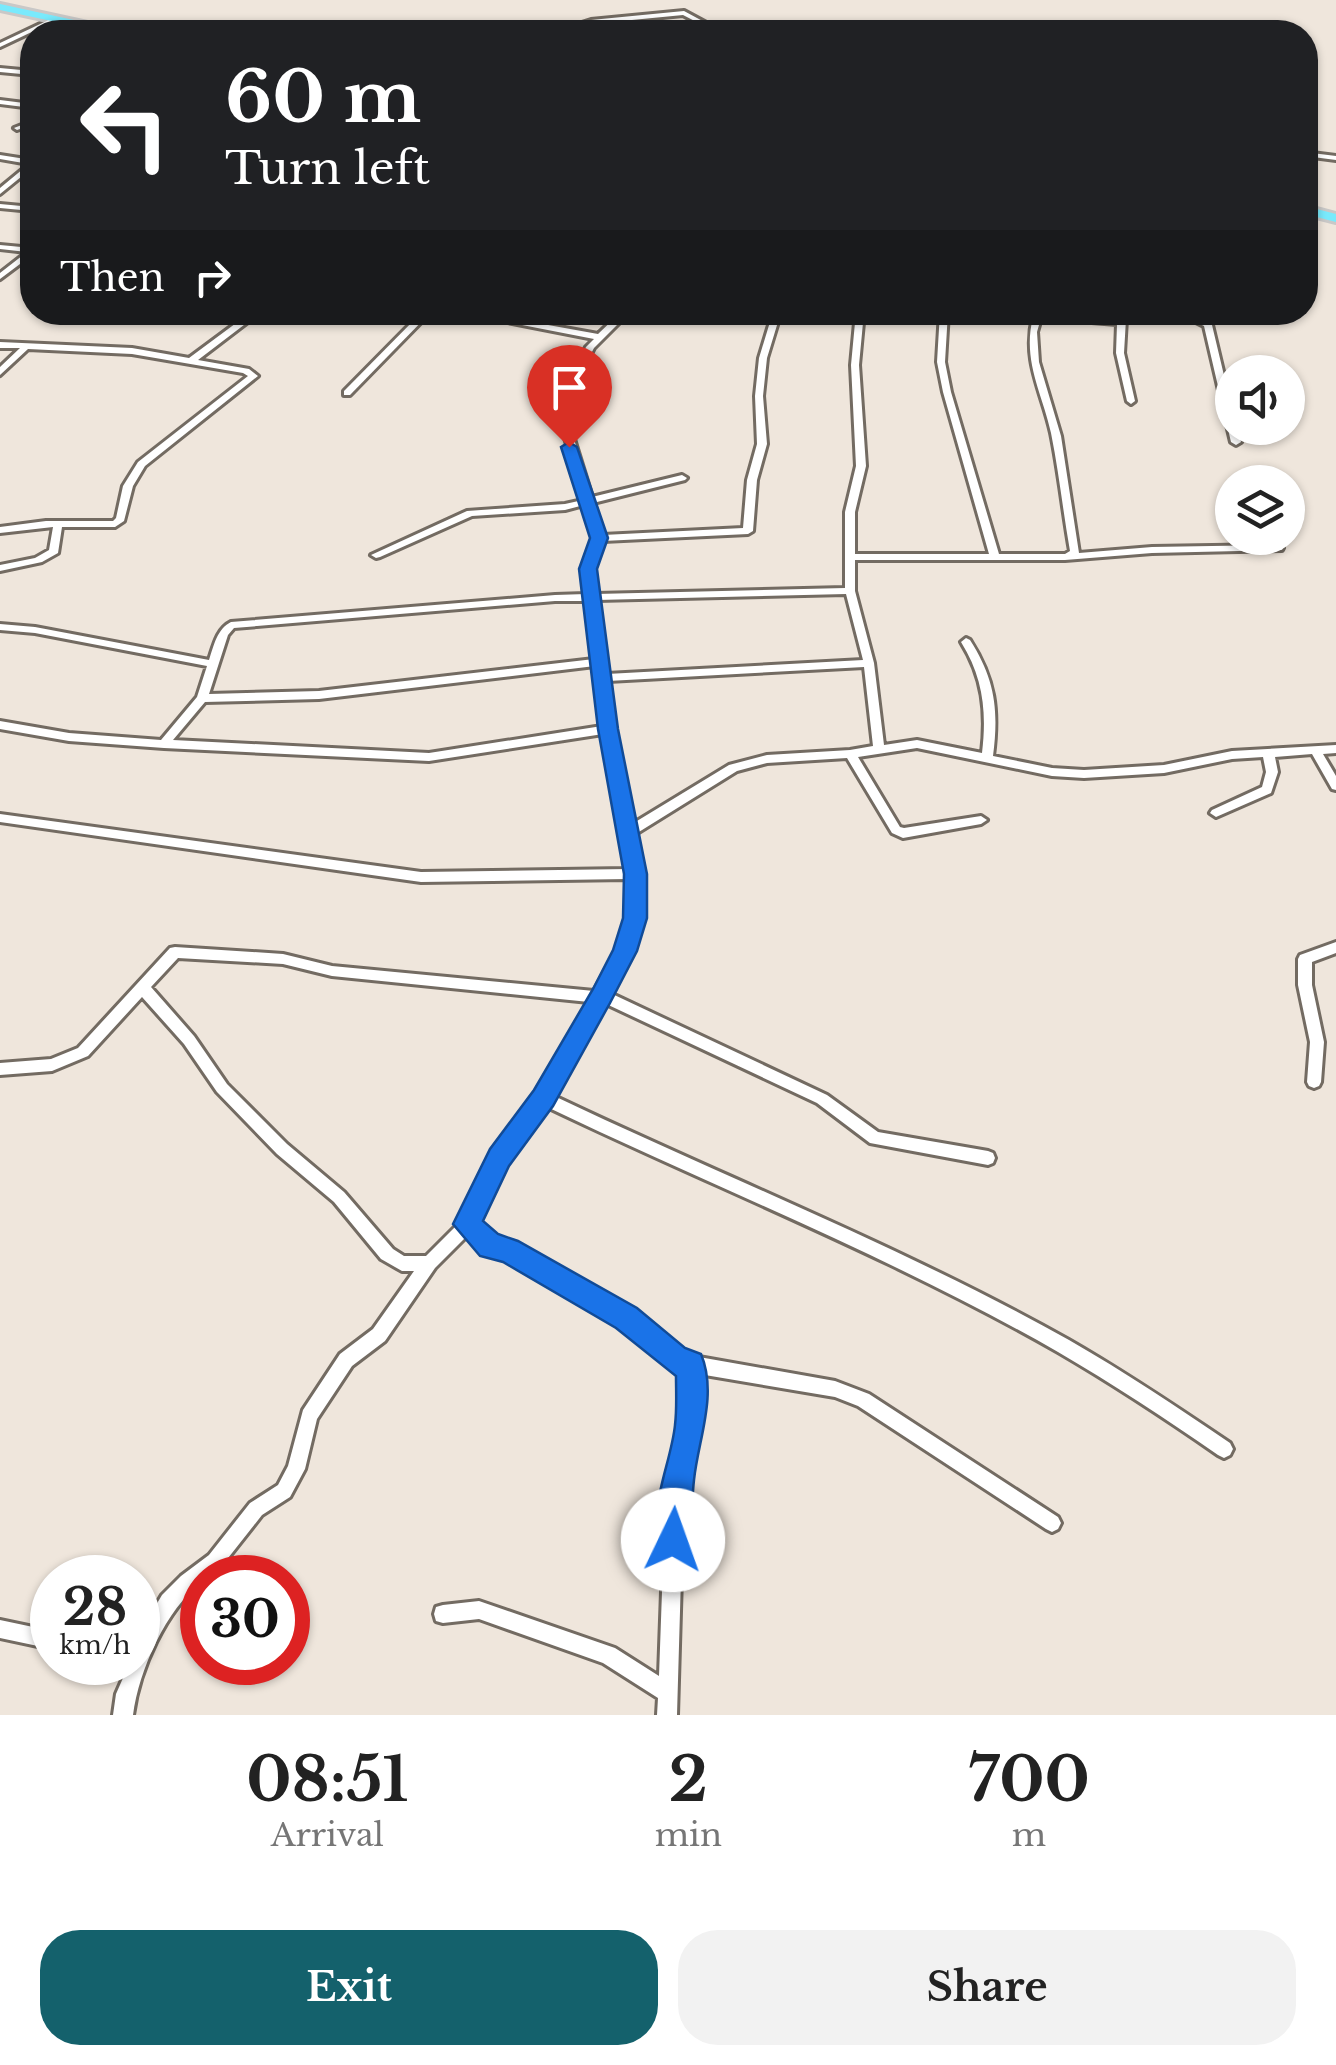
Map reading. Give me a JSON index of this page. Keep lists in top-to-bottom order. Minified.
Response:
{"page":{"turn":["60 m","Turn left"],"then":"Then","speed":"28 km/h","limit":"30","eta":["08:51","Arrival","2","min","700","m"],"buttons":["Exit","Share"]}}
